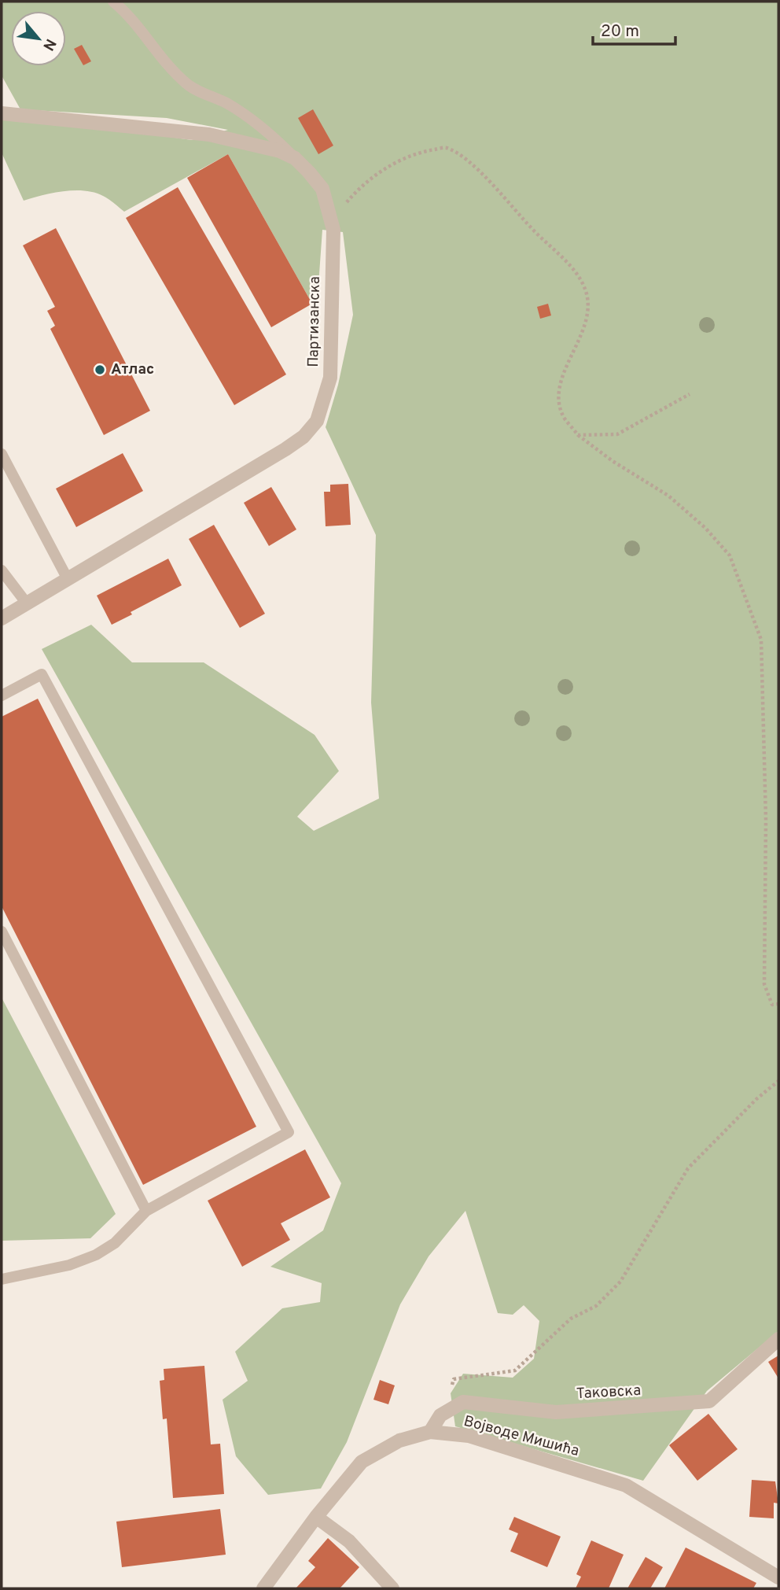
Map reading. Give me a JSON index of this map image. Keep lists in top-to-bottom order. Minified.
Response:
{"streets":{"street":["Партизанска","Таковска","Војводе Мишића"]},"crossings":[["Таковска","Војводе Мишића"]],"places":["Атлас"],"scale_bar":"20 m","north":"bottom right"}
